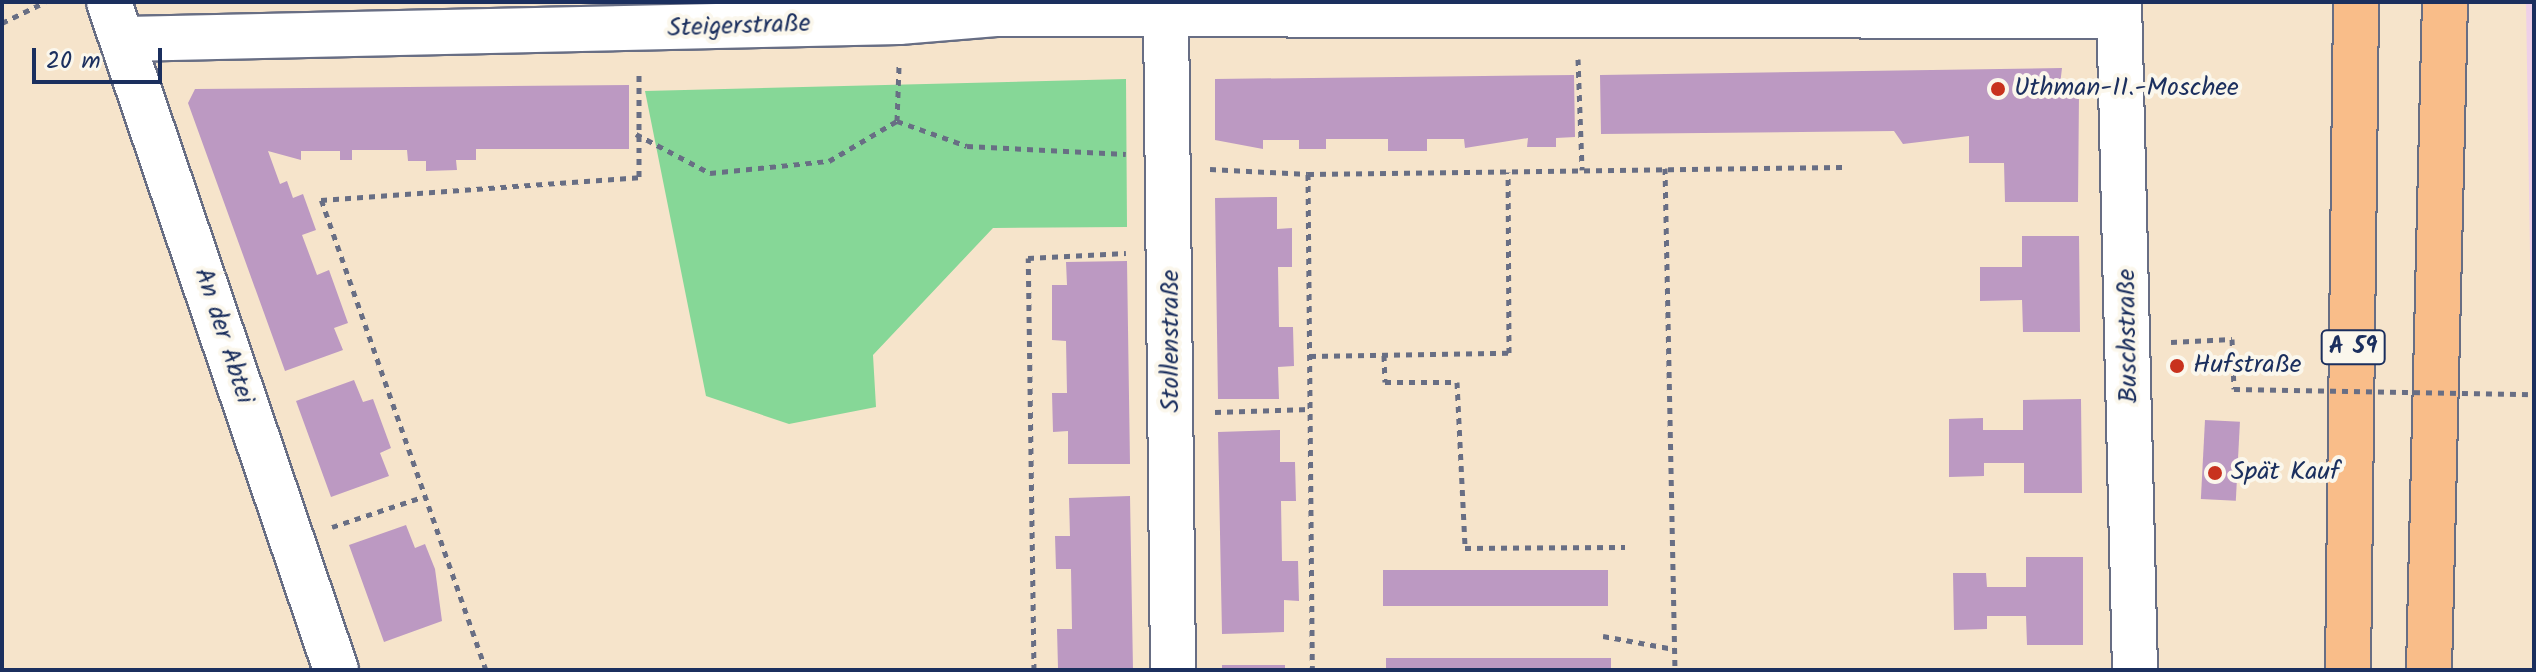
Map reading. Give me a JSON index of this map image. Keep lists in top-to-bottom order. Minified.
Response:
{"streets":{"highway":["A 59"],"street":["Steigerstraße","An der Abtei","Buschstraße","Stollenstraße"]},"crossings":[["Steigerstraße","An der Abtei"],["Steigerstraße","Buschstraße"],["Steigerstraße","Stollenstraße"]],"places":["Uthman-II.-Moschee","Hufstraße","Spät Kauf"],"scale_bar":"20 m"}
